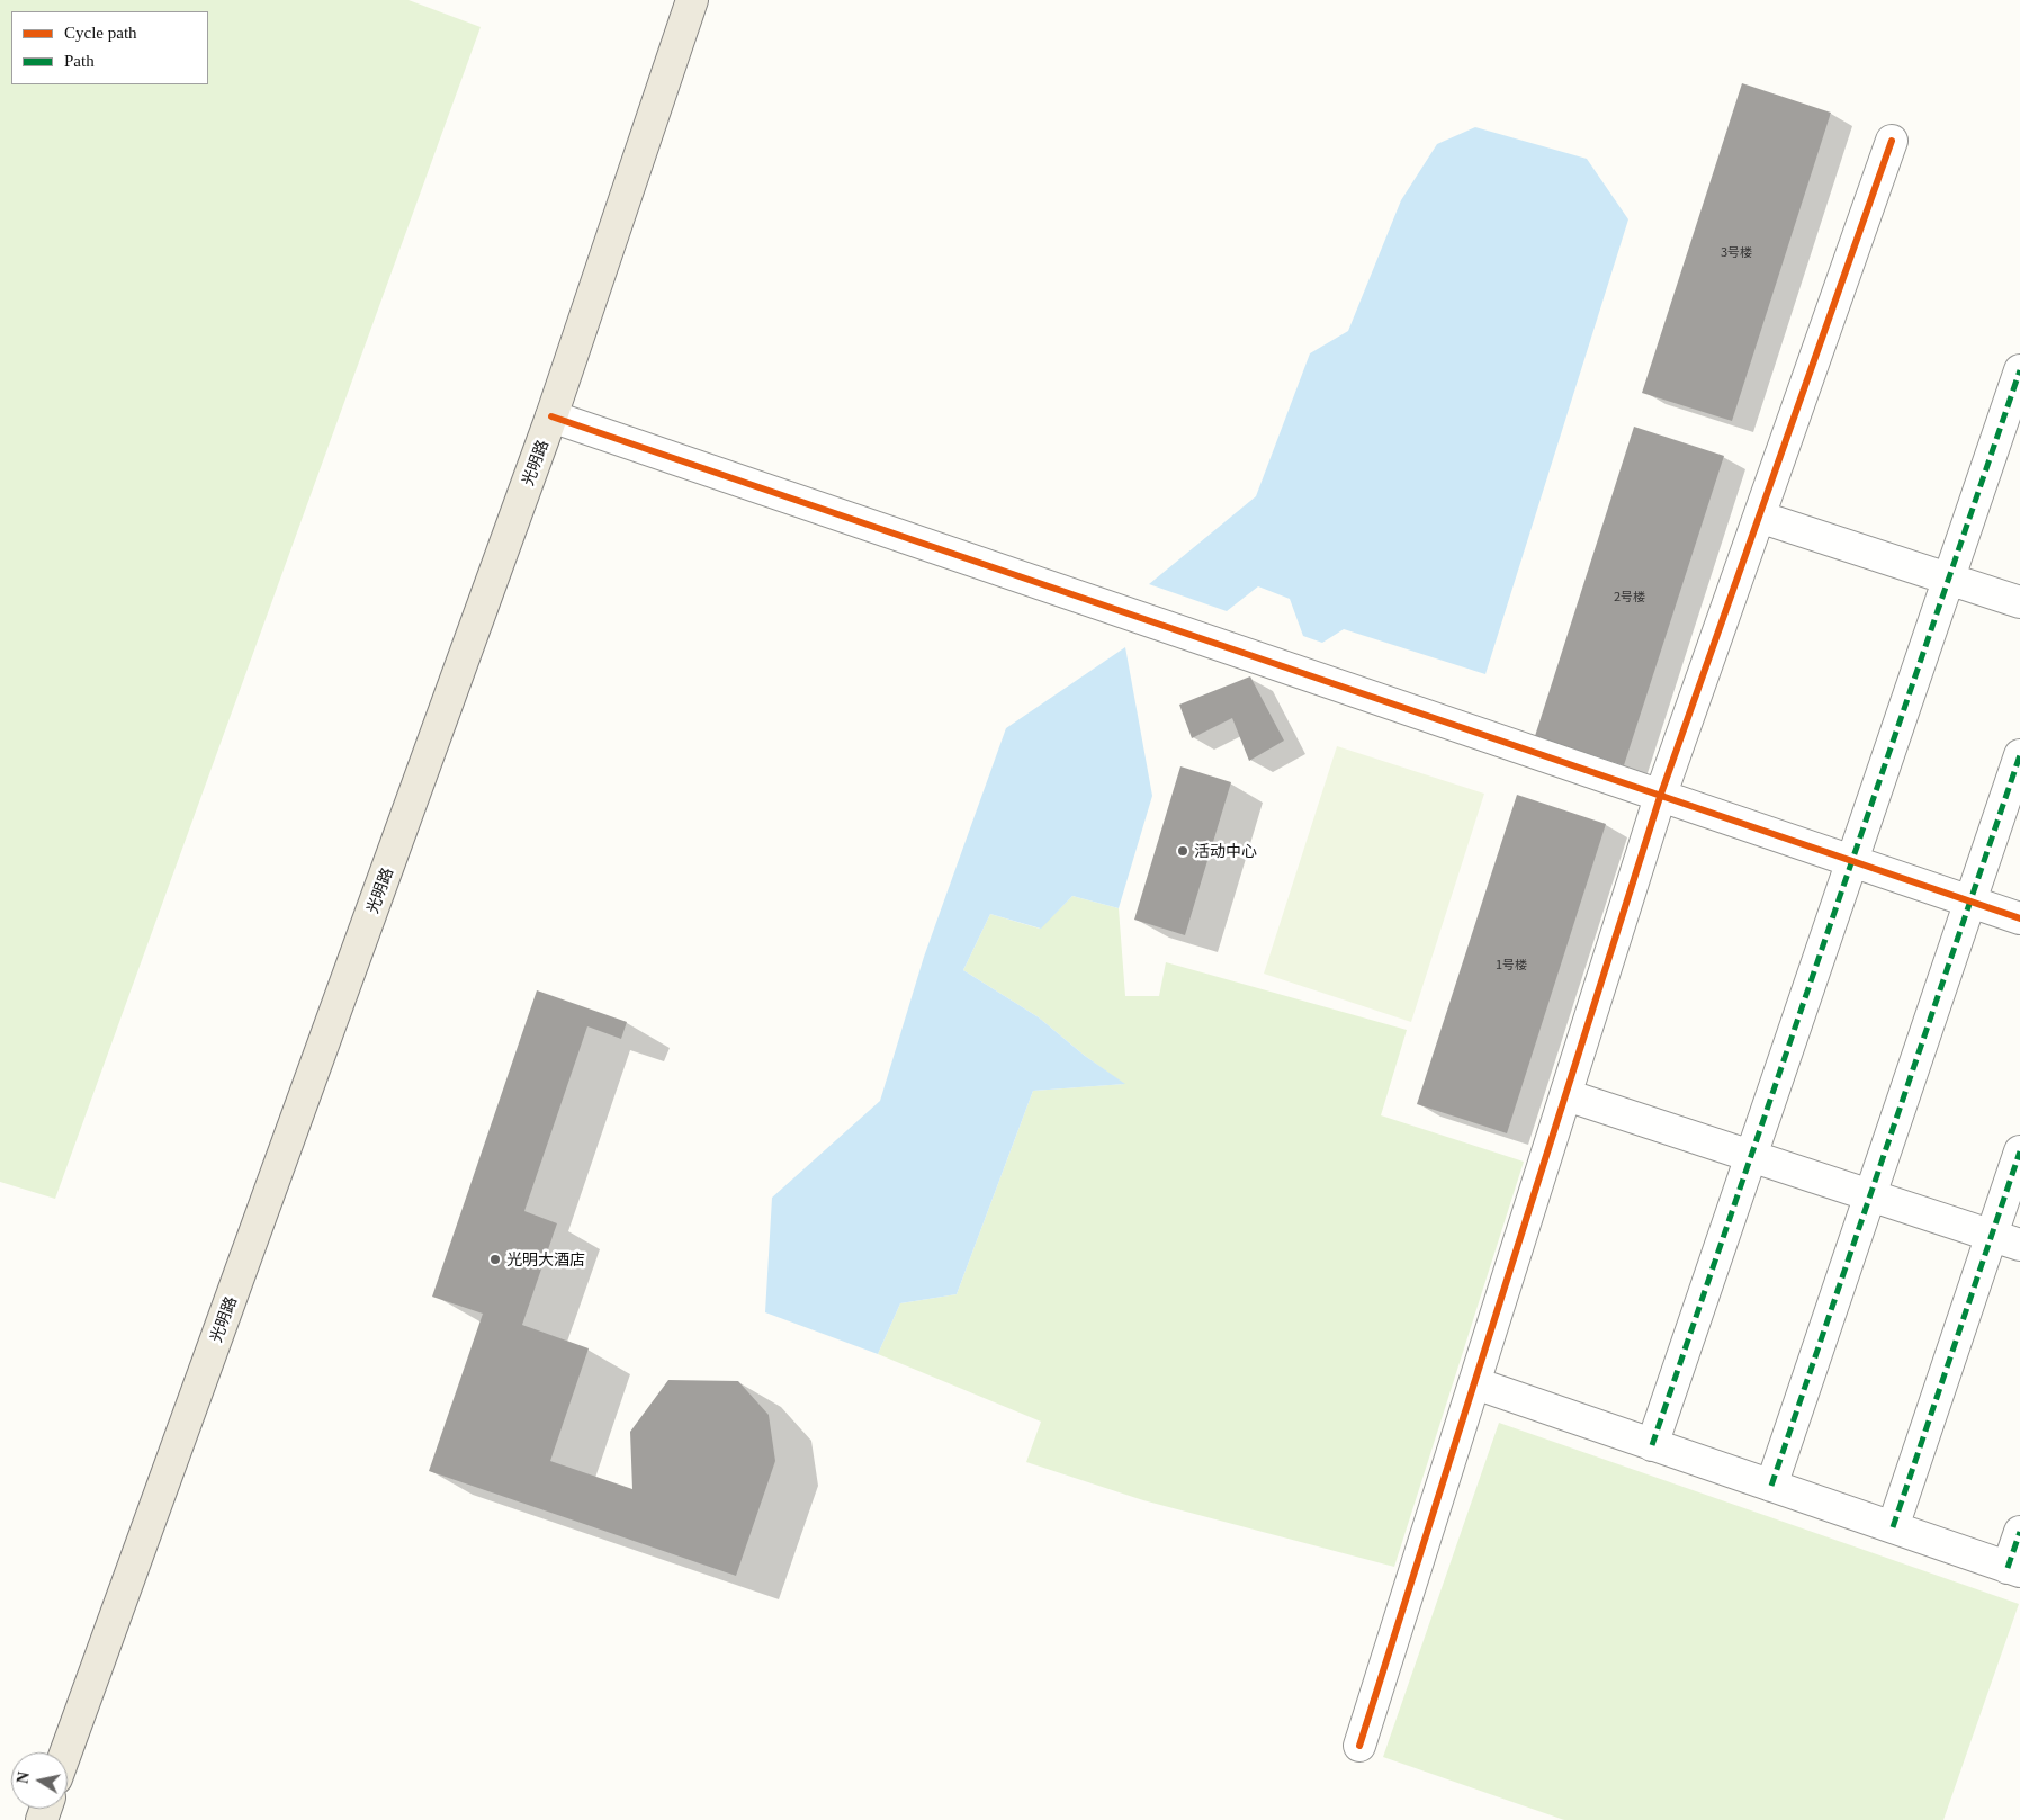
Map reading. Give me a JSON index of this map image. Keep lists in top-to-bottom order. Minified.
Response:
{"streets":{"main road":["光明路"]},"places":["活动中心","光明大酒店"],"house_numbers":["3号楼","2号楼","1号楼"],"legend":["Cycle path","Path"],"north":"left"}
